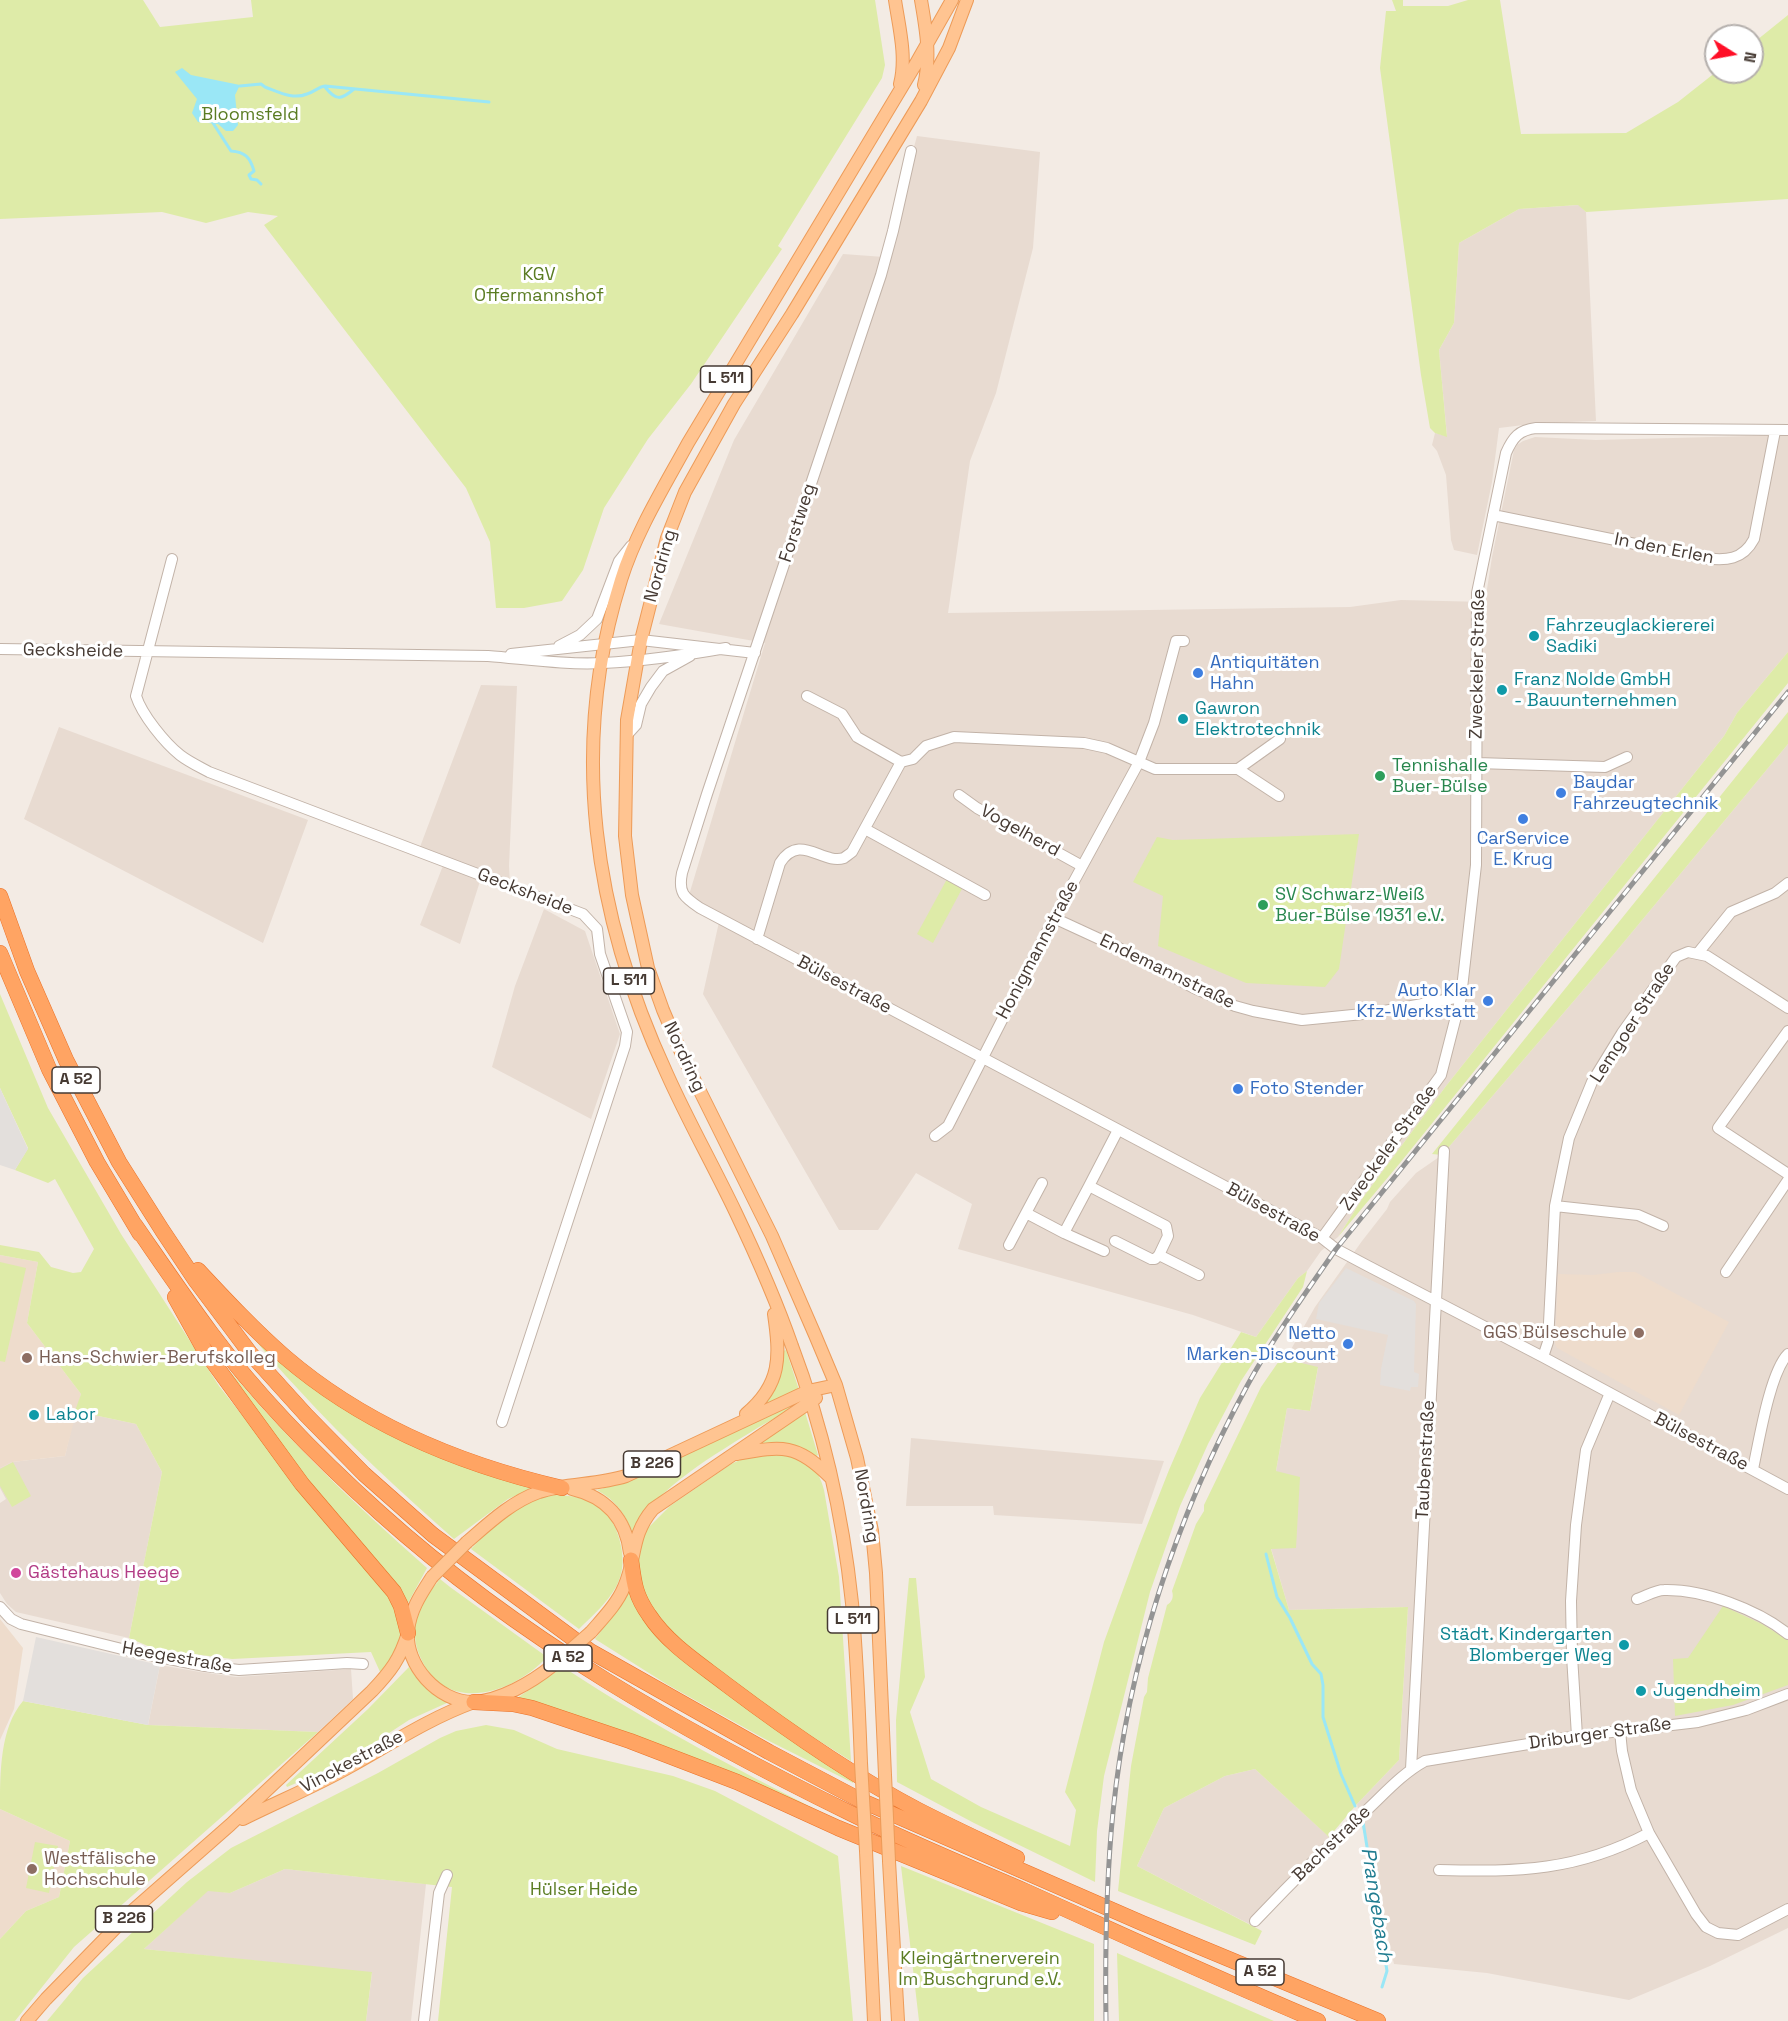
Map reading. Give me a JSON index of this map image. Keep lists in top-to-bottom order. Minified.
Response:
{"streets":{"highway":["A 52"],"main road":["L 511","Nordring","B 226","Vinckestraße"],"street":["Forstweg","In den Erlen","Gecksheide","Zweckeler Straße","Vogelherd","Honigmannstraße","Endemannstraße","Bülsestraße","Lemgoer Straße","Taubenstraße","Heegestraße","Driburger Straße","Bachstraße"]},"crossings":[["L 511","Nordring"],["Forstweg","Gecksheide"],["Forstweg","Bülsestraße"],["In den Erlen","Zweckeler Straße"],["Nordring","Gecksheide"],["Nordring","B 226"],["Zweckeler Straße","Endemannstraße"],["Zweckeler Straße","Bülsestraße"],["Vogelherd","Honigmannstraße"],["Honigmannstraße","Endemannstraße"],["Honigmannstraße","Bülsestraße"],["Bülsestraße","Lemgoer Straße"],["Bülsestraße","Taubenstraße"],["Taubenstraße","Driburger Straße"],["Taubenstraße","Bachstraße"],["B 226","Vinckestraße"],["Driburger Straße","Bachstraße"]],"water":["Prangebach"],"parks":["Bloomsfeld","KGV Offermannshof","Hülser Heide","Kleingärtnerverein Im Buschgrund e.V."],"places":["Fahrzeuglackiererei Sadiki","Antiquitäten Hahn","Franz Nolde GmbH - Bauunternehmen","Gawron Elektrotechnik","Tennishalle Buer-Bülse","Baydar Fahrzeugtechnik","CarService E. Krug","SV Schwarz-Weiß Buer-Bülse 1931 e.V.","Auto Klar Kfz-Werkstatt","Foto Stender","GGS Bülseschule","Netto Marken-Discount","Hans-Schwier-Berufskolleg","Labor","Gästehaus Heege","Städt. Kindergarten Blomberger Weg","Jugendheim","Westfälische Hochschule"],"north":"right"}
